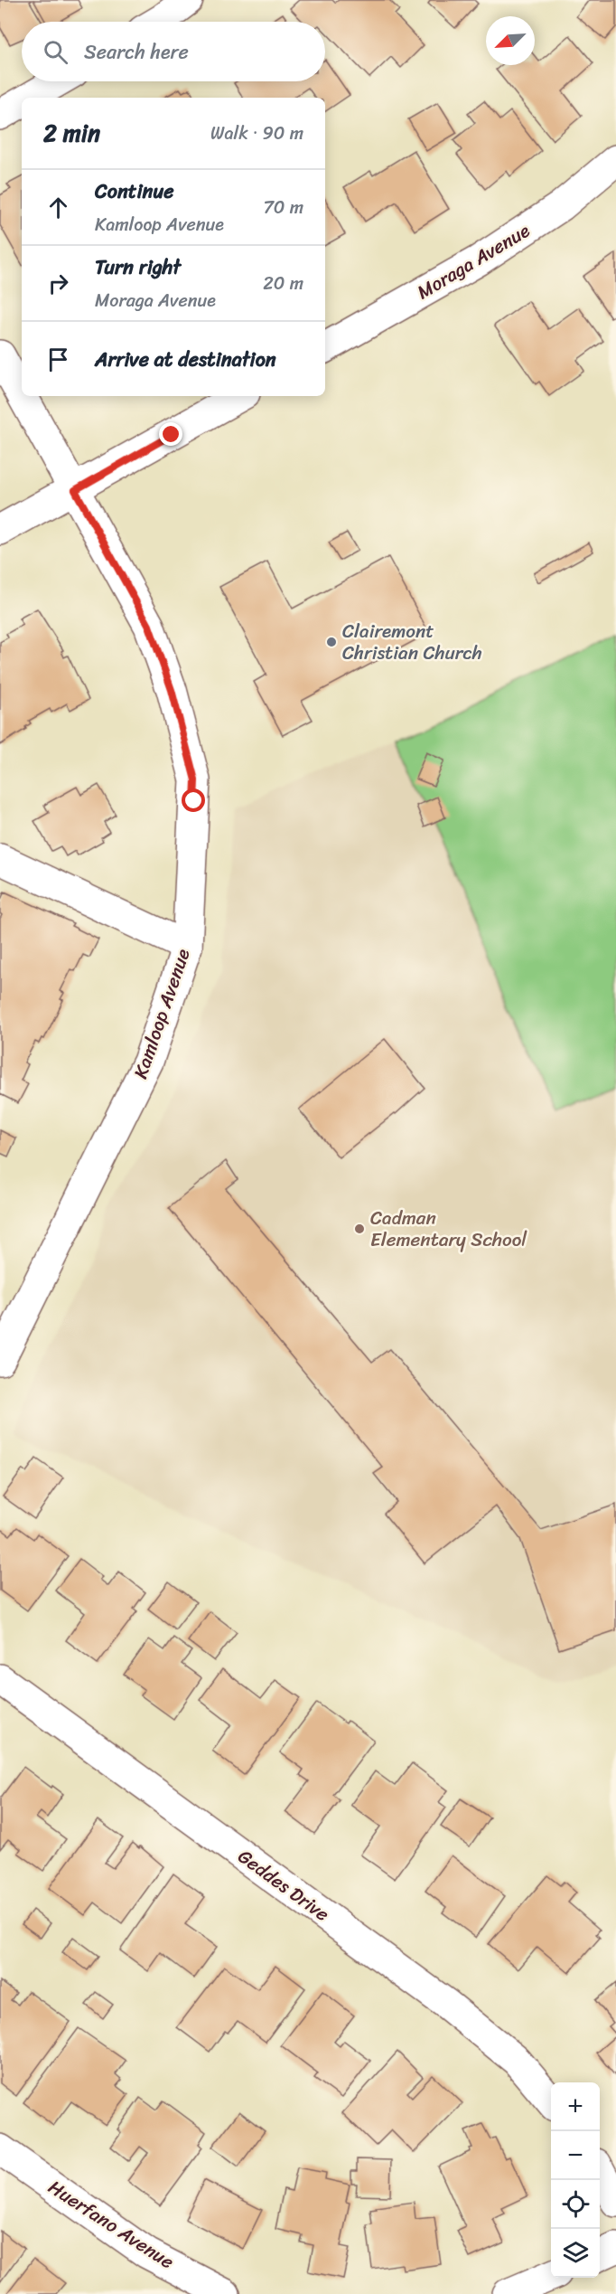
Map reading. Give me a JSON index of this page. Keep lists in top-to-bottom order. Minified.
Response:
{"streets":{"street":["Moraga Avenue","Kamloop Avenue","Geddes Drive","Huerfano Avenue"]},"places":["Clairemont Christian Church","Cadman Elementary School"],"north":"bottom left","page":{"search":"Search here","heading":["2 min","Walk · 90 m"],"list":[["Continue","Kamloop Avenue","70 m"],["Turn right","Moraga Avenue","20 m"],"Arrive at destination"],"map_buttons":["+","−"]}}
